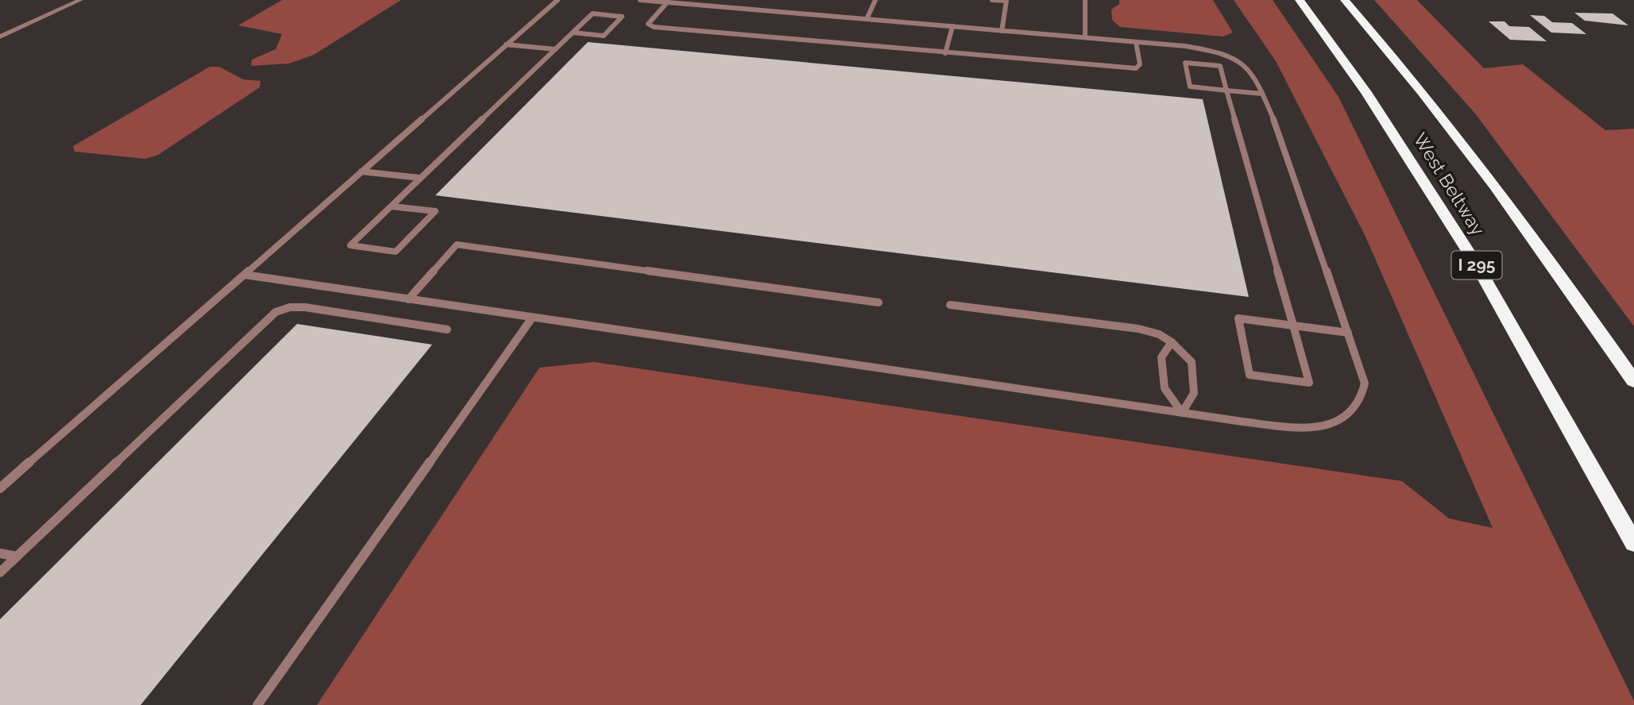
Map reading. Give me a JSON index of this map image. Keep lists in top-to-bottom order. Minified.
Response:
{"streets":{"highway":["West Beltway","I 295"]}}
